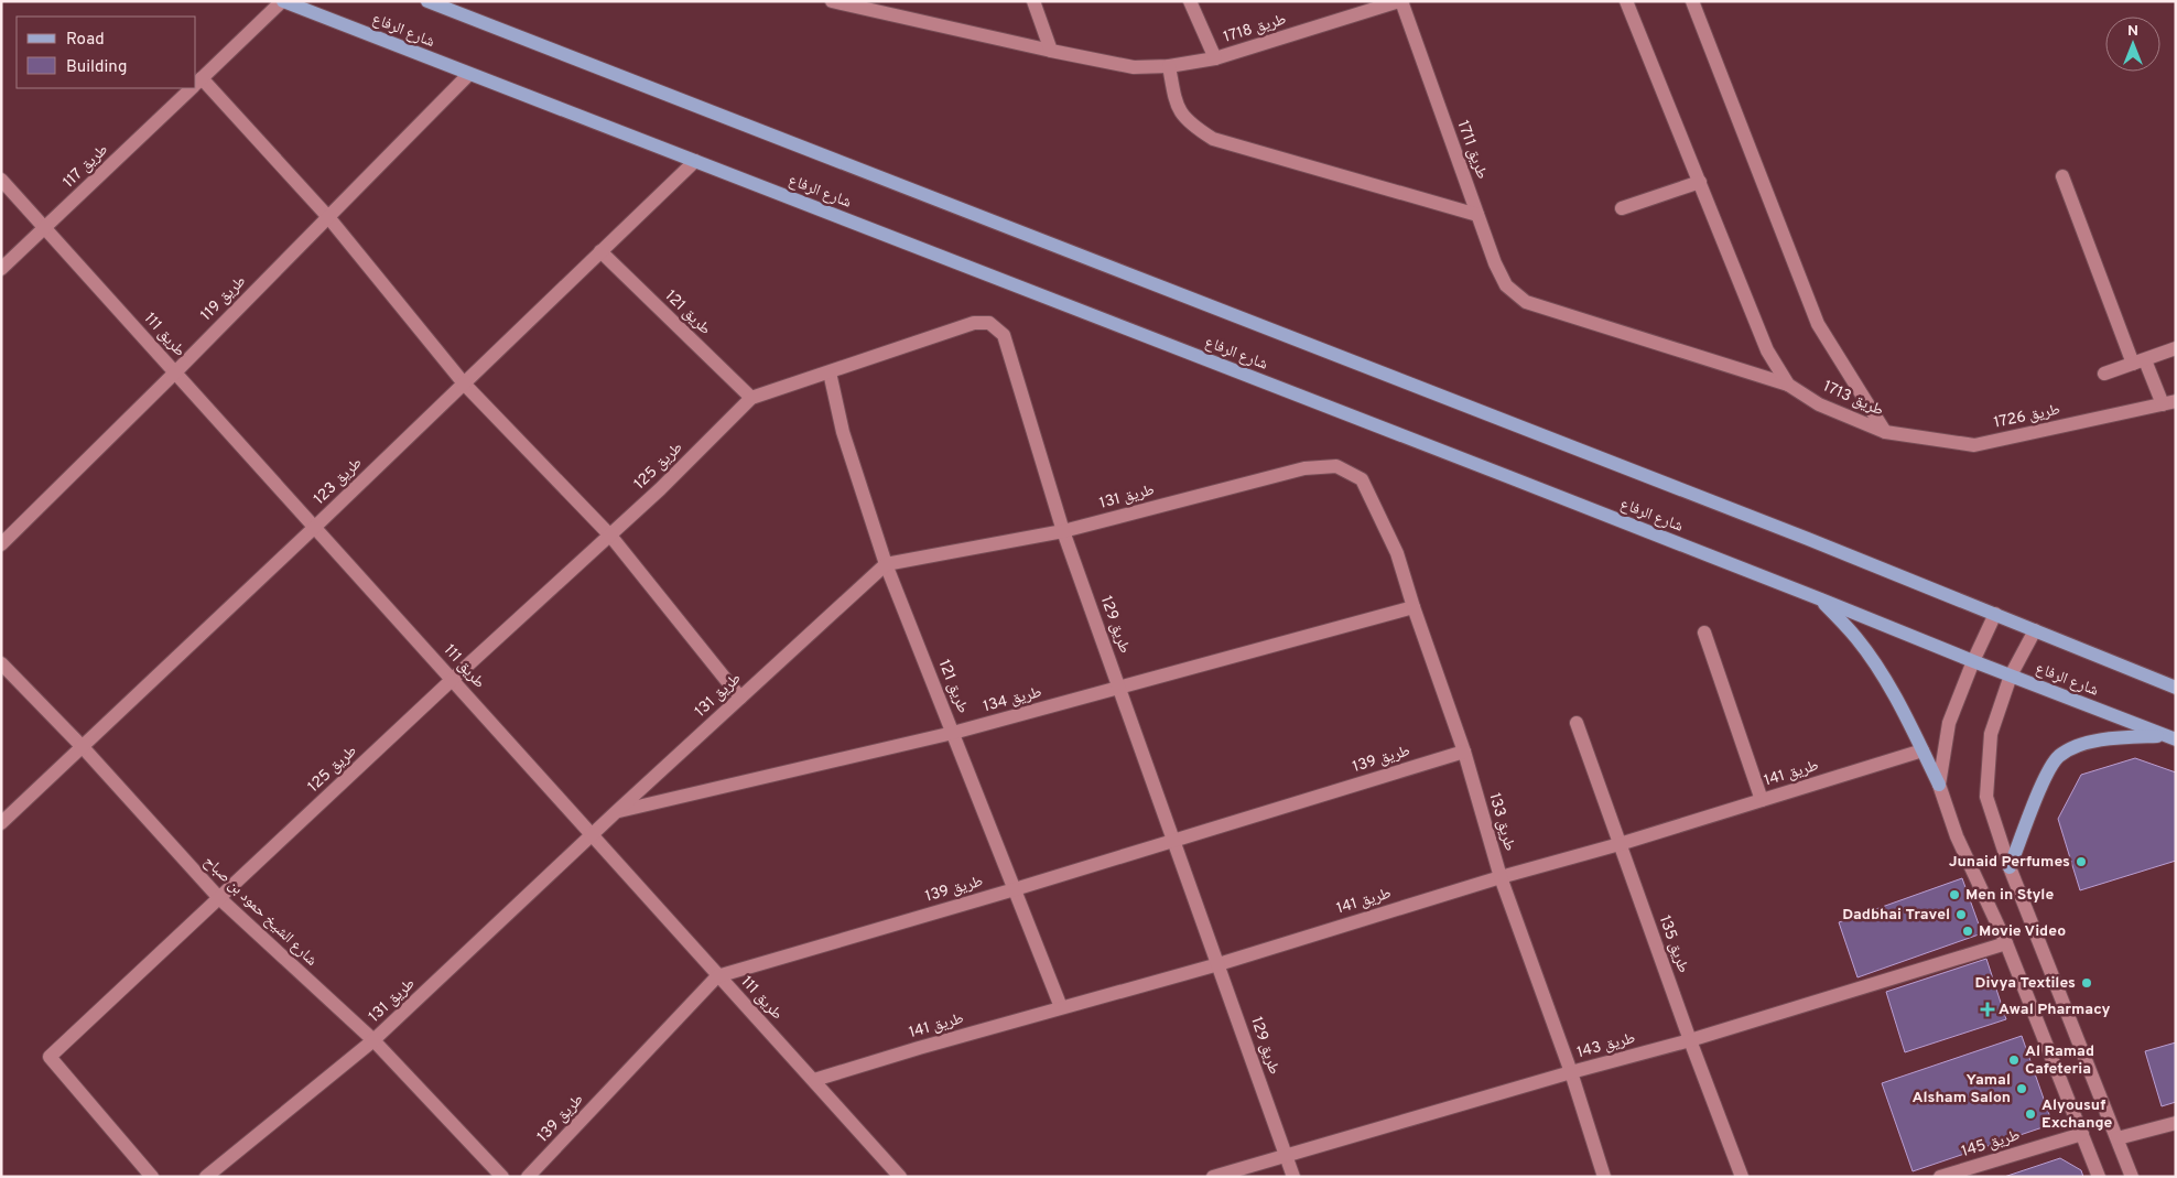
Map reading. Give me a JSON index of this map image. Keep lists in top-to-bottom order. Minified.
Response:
{"streets":{"main road":["شارع الرفاع"],"street":["طريق 1718","طريق 1711","طريق 117","طريق 119","طريق 121","طريق 111","طريق 1713","طريق 1726","طريق 125","طريق 123","طريق 131","طريق 129","طريق 134","طريق 139","طريق 141","طريق 133","شارع الشيخ حمود بن صباح","طريق 135","طريق 143","طريق 145"]},"crossings":[["طريق 1718","طريق 1711"],["شارع الرفاع","طريق 117"],["شارع الرفاع","طريق 119"],["شارع الرفاع","طريق 123"],["طريق 1711","طريق 1713"],["طريق 117","طريق 111"],["طريق 119","طريق 111"],["طريق 121","طريق 125"],["طريق 121","طريق 123"],["طريق 121","طريق 131"],["طريق 121","طريق 129"],["طريق 121","طريق 134"],["طريق 121","طريق 139"],["طريق 121","طريق 141"],["طريق 111","طريق 125"],["طريق 111","طريق 123"],["طريق 111","طريق 131"],["طريق 111","طريق 139"],["طريق 111","طريق 141"],["طريق 1713","طريق 1726"],["طريق 125","طريق 129"],["طريق 125","شارع الشيخ حمود بن صباح"],["طريق 123","شارع الشيخ حمود بن صباح"],["طريق 131","طريق 129"],["طريق 131","طريق 134"],["طريق 131","طريق 133"],["طريق 131","شارع الشيخ حمود بن صباح"],["طريق 129","طريق 134"],["طريق 129","طريق 139"],["طريق 129","طريق 141"],["طريق 129","طريق 143"],["طريق 134","طريق 133"],["طريق 139","طريق 133"],["طريق 141","طريق 133"],["طريق 141","طريق 135"],["طريق 133","طريق 143"],["طريق 135","طريق 143"]],"places":{"other":["Junaid Perfumes","Men in Style","Dadbhai Travel","Movie Video","Divya Textiles","Al Ramad Cafeteria","Yamal Alsham Salon","Alyousuf Exchange"],"health":["Awal Pharmacy"]},"legend":["Road","Building"],"north":"top"}
